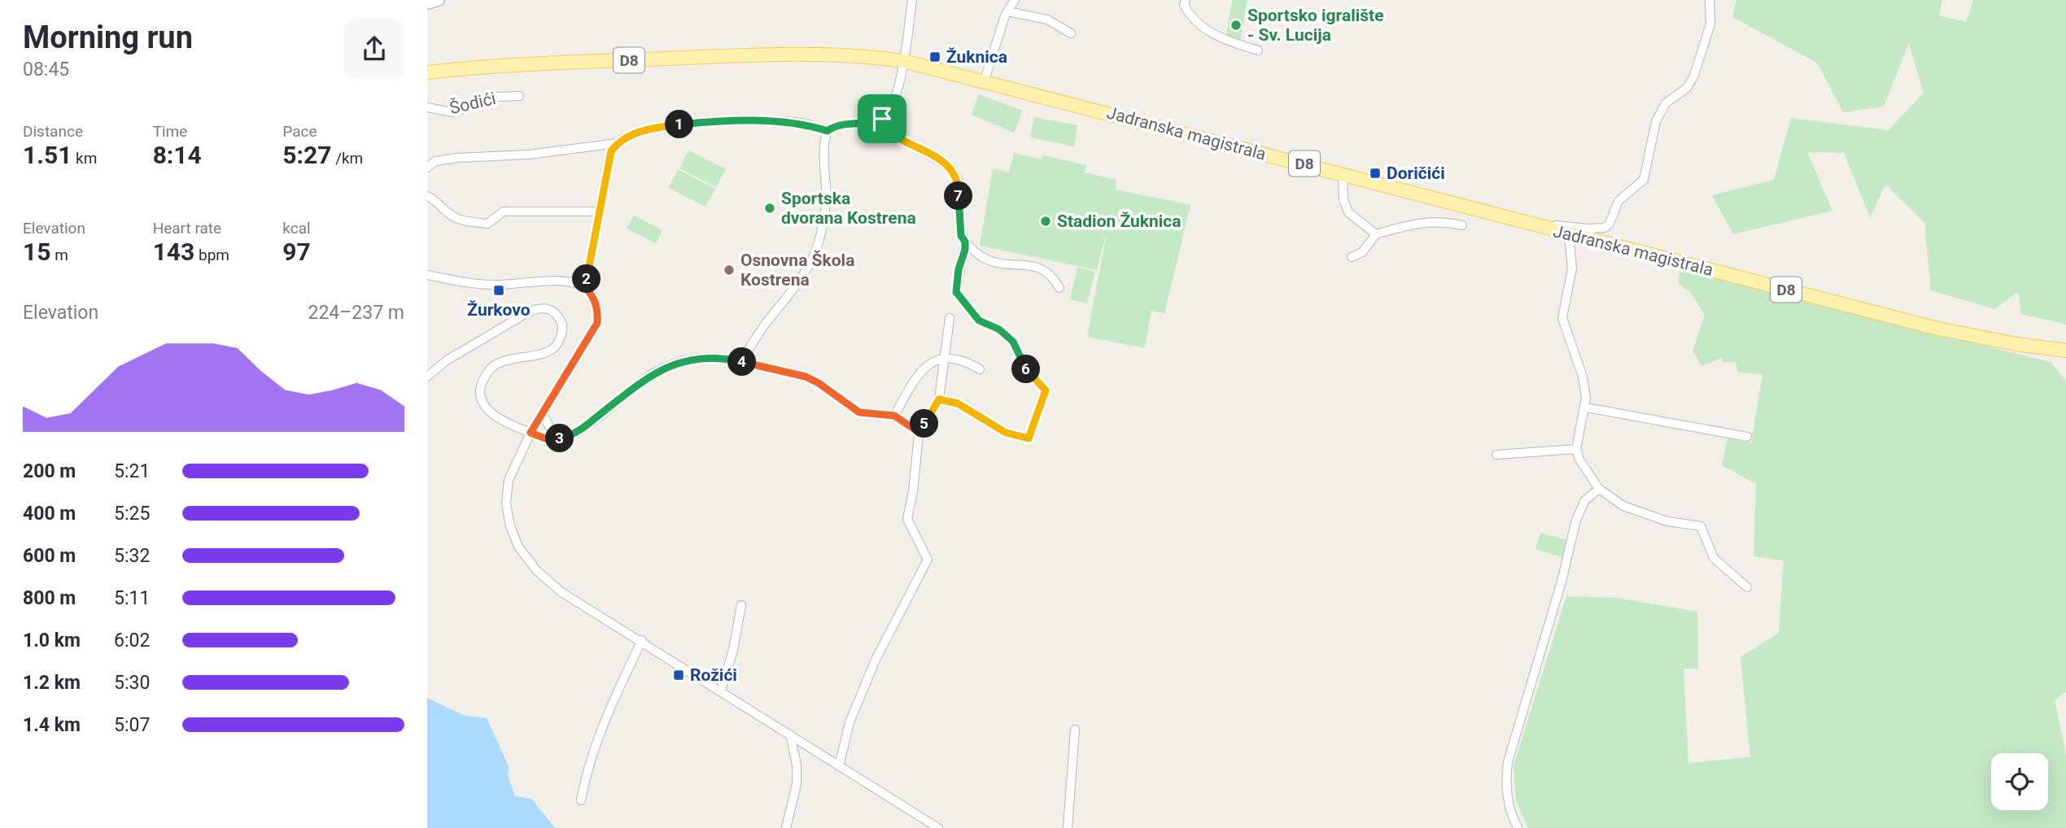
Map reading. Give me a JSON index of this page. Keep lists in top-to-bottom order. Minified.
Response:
{"streets":{"main road":["D8","Jadranska magistrala"],"street":["Šodići"]},"places":{"other":["Sportsko igralište - Sv. Lucija","Sportska dvorana Kostrena","Stadion Žuknica","Osnovna Škola Kostrena"],"transit":["Žuknica","Doričići","Žurkovo","Rožići"]},"page":{"heading":["Morning run","08:45"],"stats":[["Distance","1.51 km"],["Time","8:14"],["Pace","5:27 /km"],["Elevation","15 m"],["Heart rate","143 bpm"],["kcal","97"]],"pins":["1","7","2","4","6","5","3"],"chart":["Elevation","224–237 m"],"list":[{"name":"200 m","note":"5:21"},{"name":"400 m","note":"5:25"},{"name":"600 m","note":"5:32"},{"name":"800 m","note":"5:11"},{"name":"1.0 km","note":"6:02"},{"name":"1.2 km","note":"5:30"},{"name":"1.4 km","note":"5:07"}]}}
